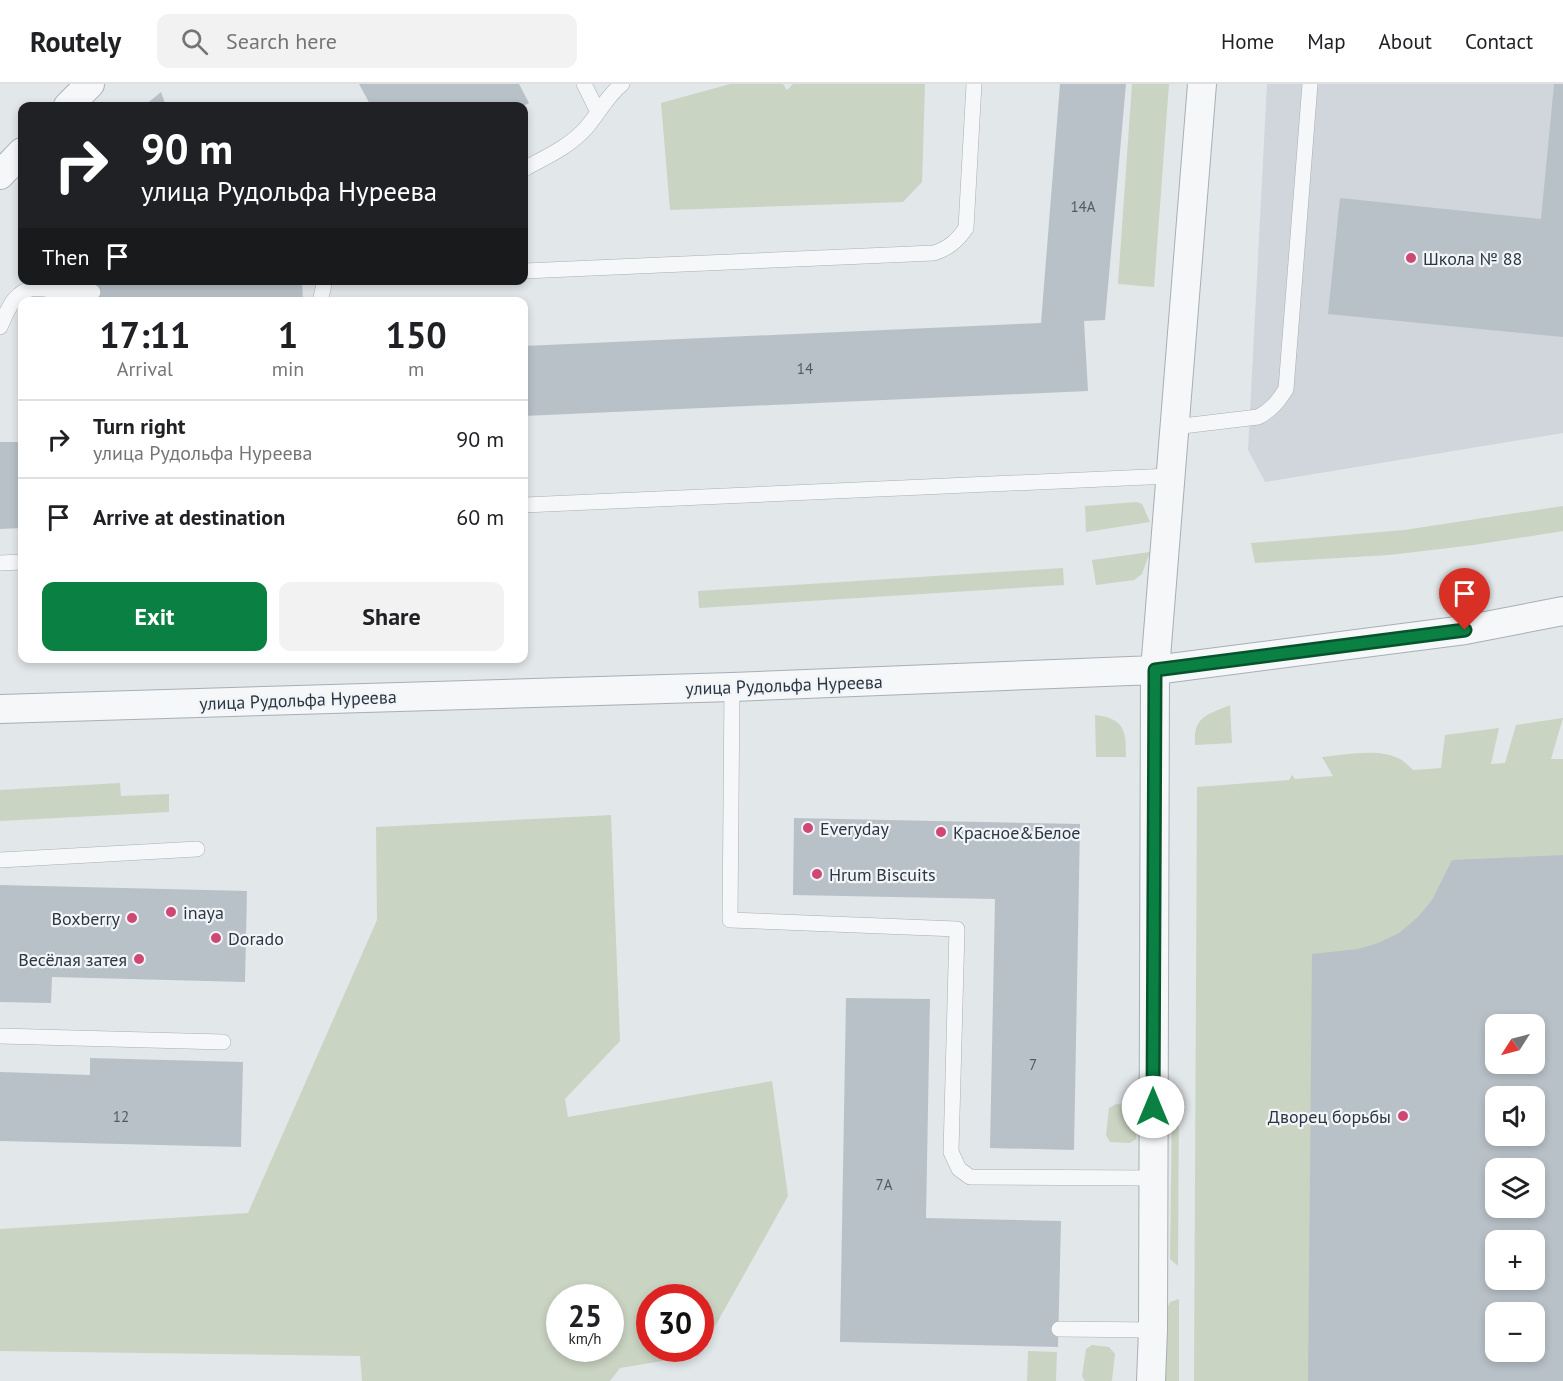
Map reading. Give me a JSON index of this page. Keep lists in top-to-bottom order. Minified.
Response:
{"streets":{"street":["улица Рудольфа Нуреева"]},"places":["Школа № 88","Everyday","Красное&Белое","Hrum Biscuits","inaya","Boxberry","Dorado","Весёлая затея","Дворец борьбы"],"house_numbers":["14А","14","7","12","7А"],"north":"bottom left","page":{"header":"Routely","search":"Search here","nav":["Home","Map","About","Contact"],"turn":["90 m","улица Рудольфа Нуреева"],"then":"Then","eta":["17:11","Arrival","1","min","150","m"],"list":[{"name":"Turn right","note":"улица Рудольфа Нуреева","value":"90 m"},{"name":"Arrive at destination","value":"60 m"}],"buttons":["Exit","Share"],"map_buttons":["+","−"],"speed":"25 km/h","limit":"30"}}
